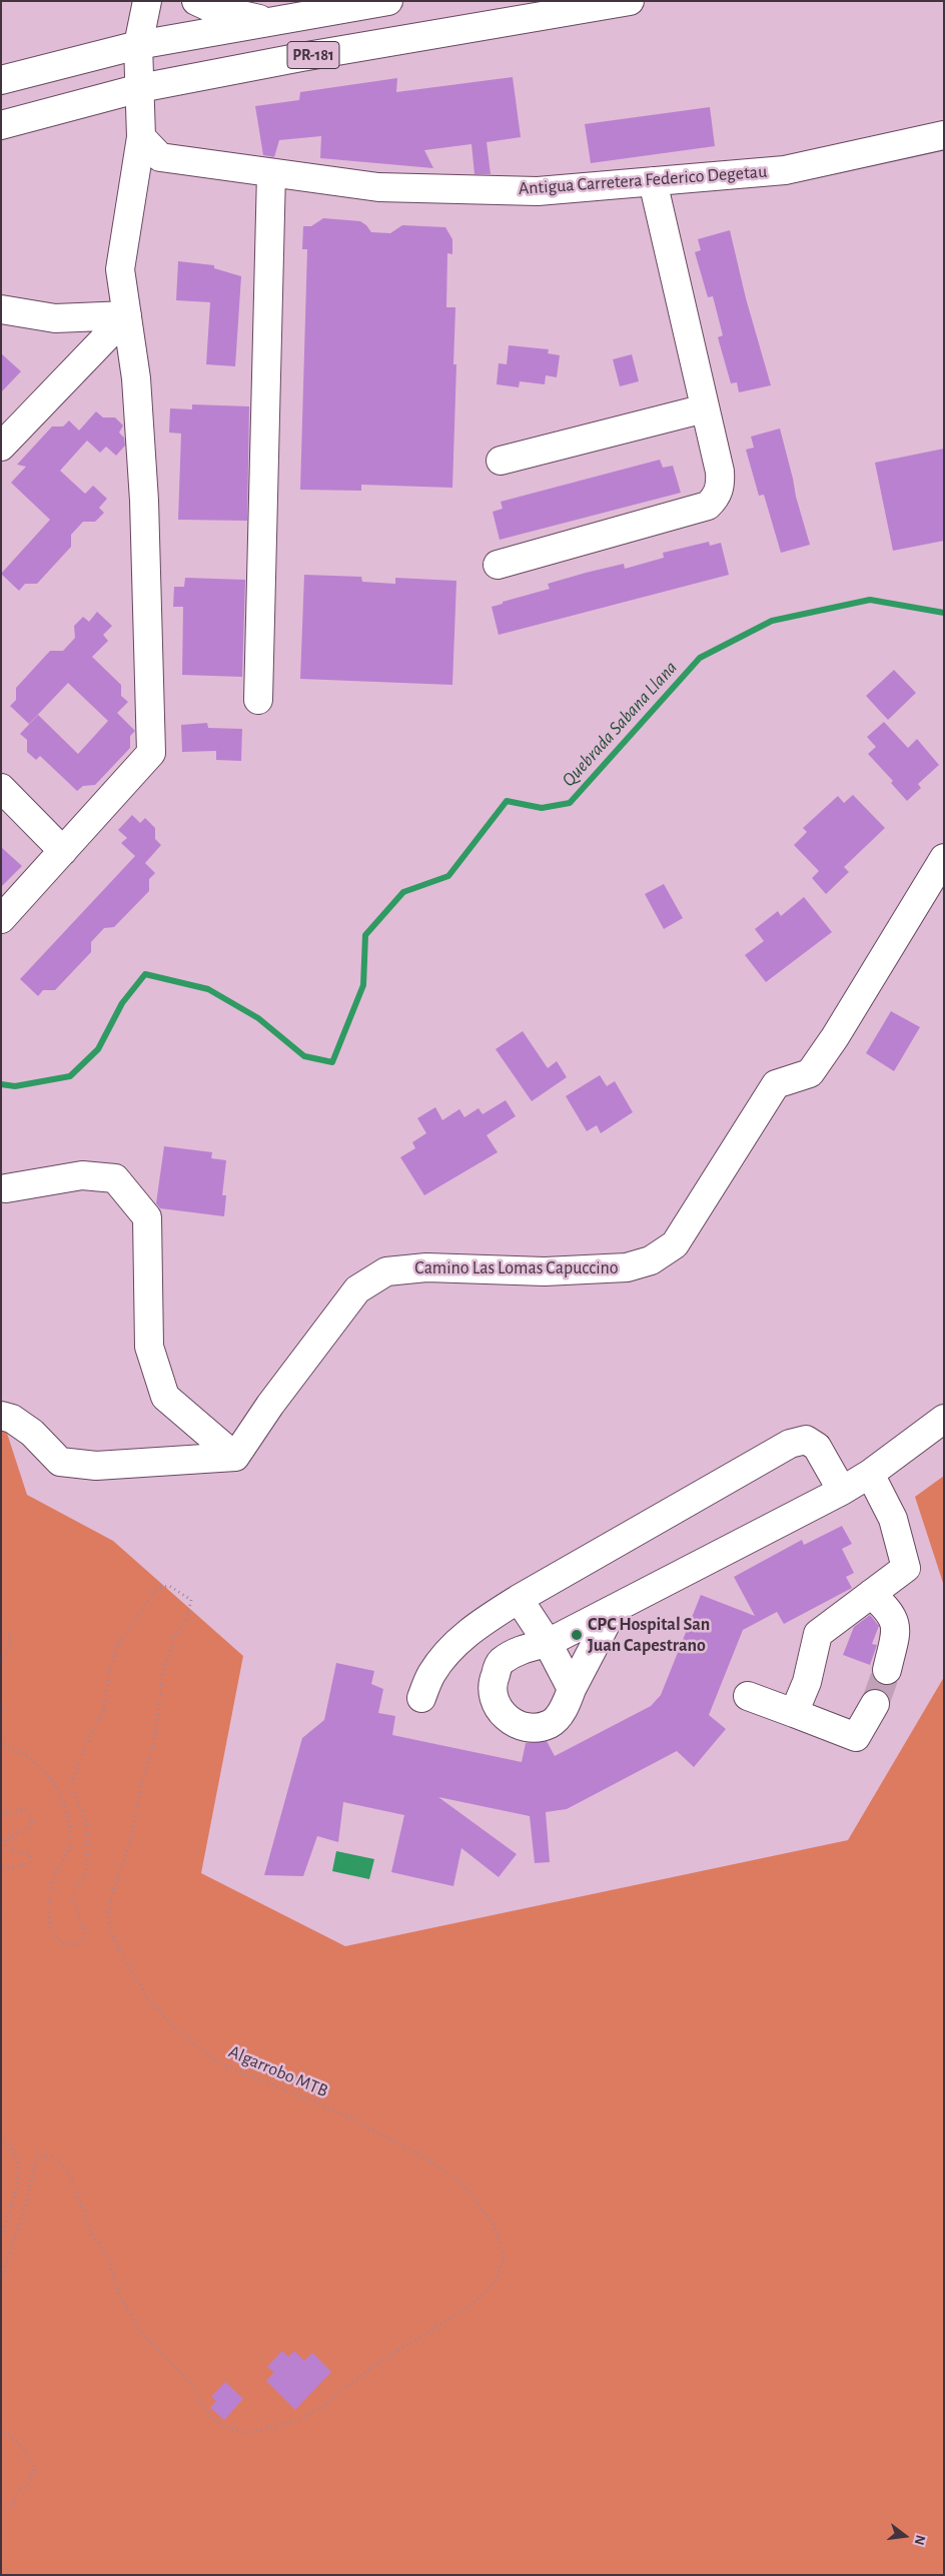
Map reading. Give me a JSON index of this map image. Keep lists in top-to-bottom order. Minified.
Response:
{"streets":{"main road":["PR-181","Antigua Carretera Federico Degetau","Camino Las Lomas Capuccino"],"path":["Algarrobo MTB"]},"water":["Quebrada Sabana Llana"],"places":["CPC Hospital San Juan Capestrano"],"north":"right"}
